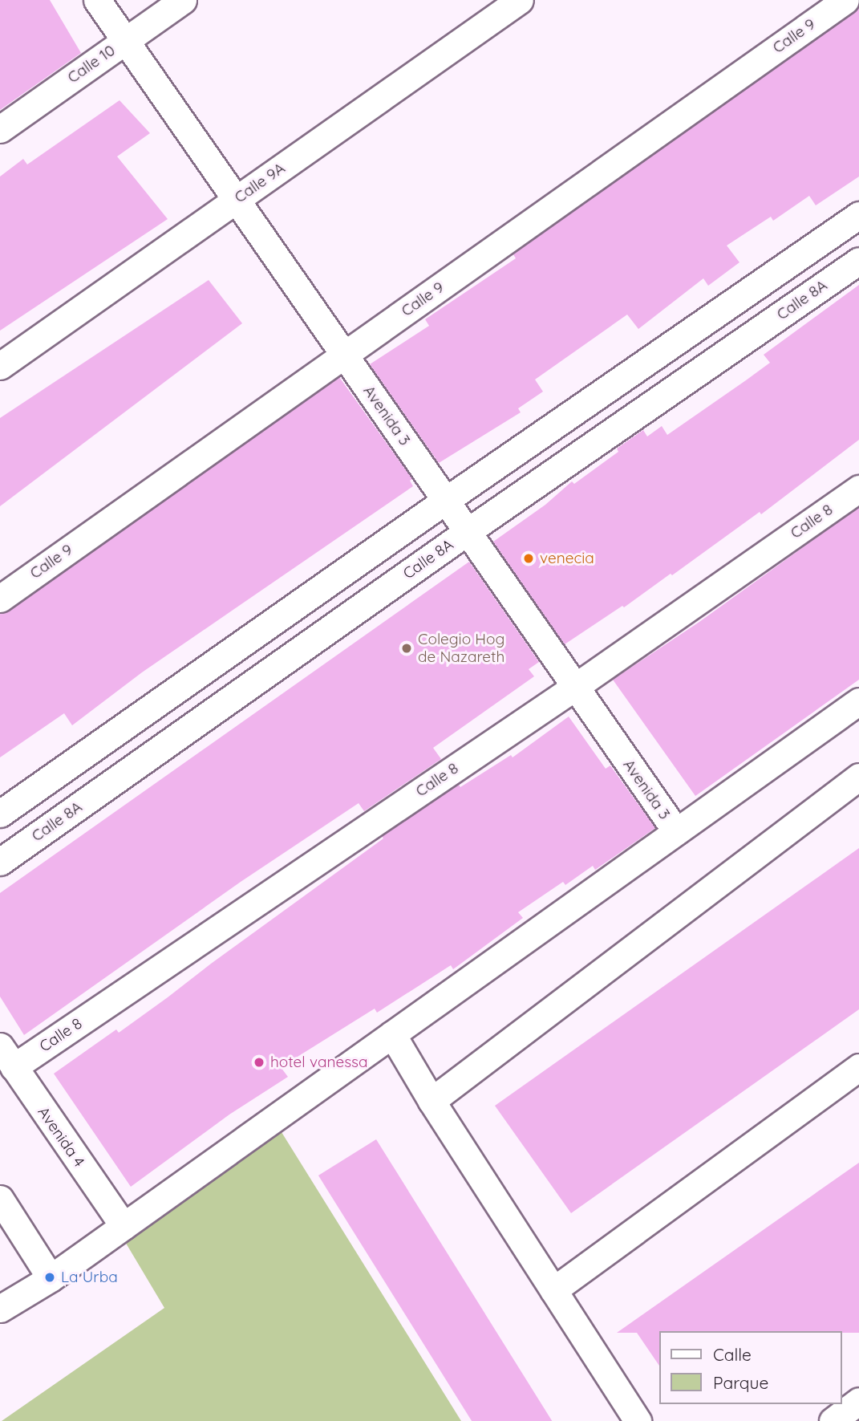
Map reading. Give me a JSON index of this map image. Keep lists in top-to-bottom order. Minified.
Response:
{"streets":{"street":["Calle 9","Calle 10","Calle 9A","Calle 8A","Avenida 3","Calle 8","Avenida 4"]},"crossings":[["Calle 9","Avenida 3"],["Calle 10","Avenida 3"],["Calle 9A","Avenida 3"],["Calle 8A","Avenida 3"],["Avenida 3","Calle 8"],["Calle 8","Avenida 4"]],"places":["venecia","Colegio Hog de Nazareth","hotel vanessa","La Urba"],"legend":["Calle","Parque"]}
